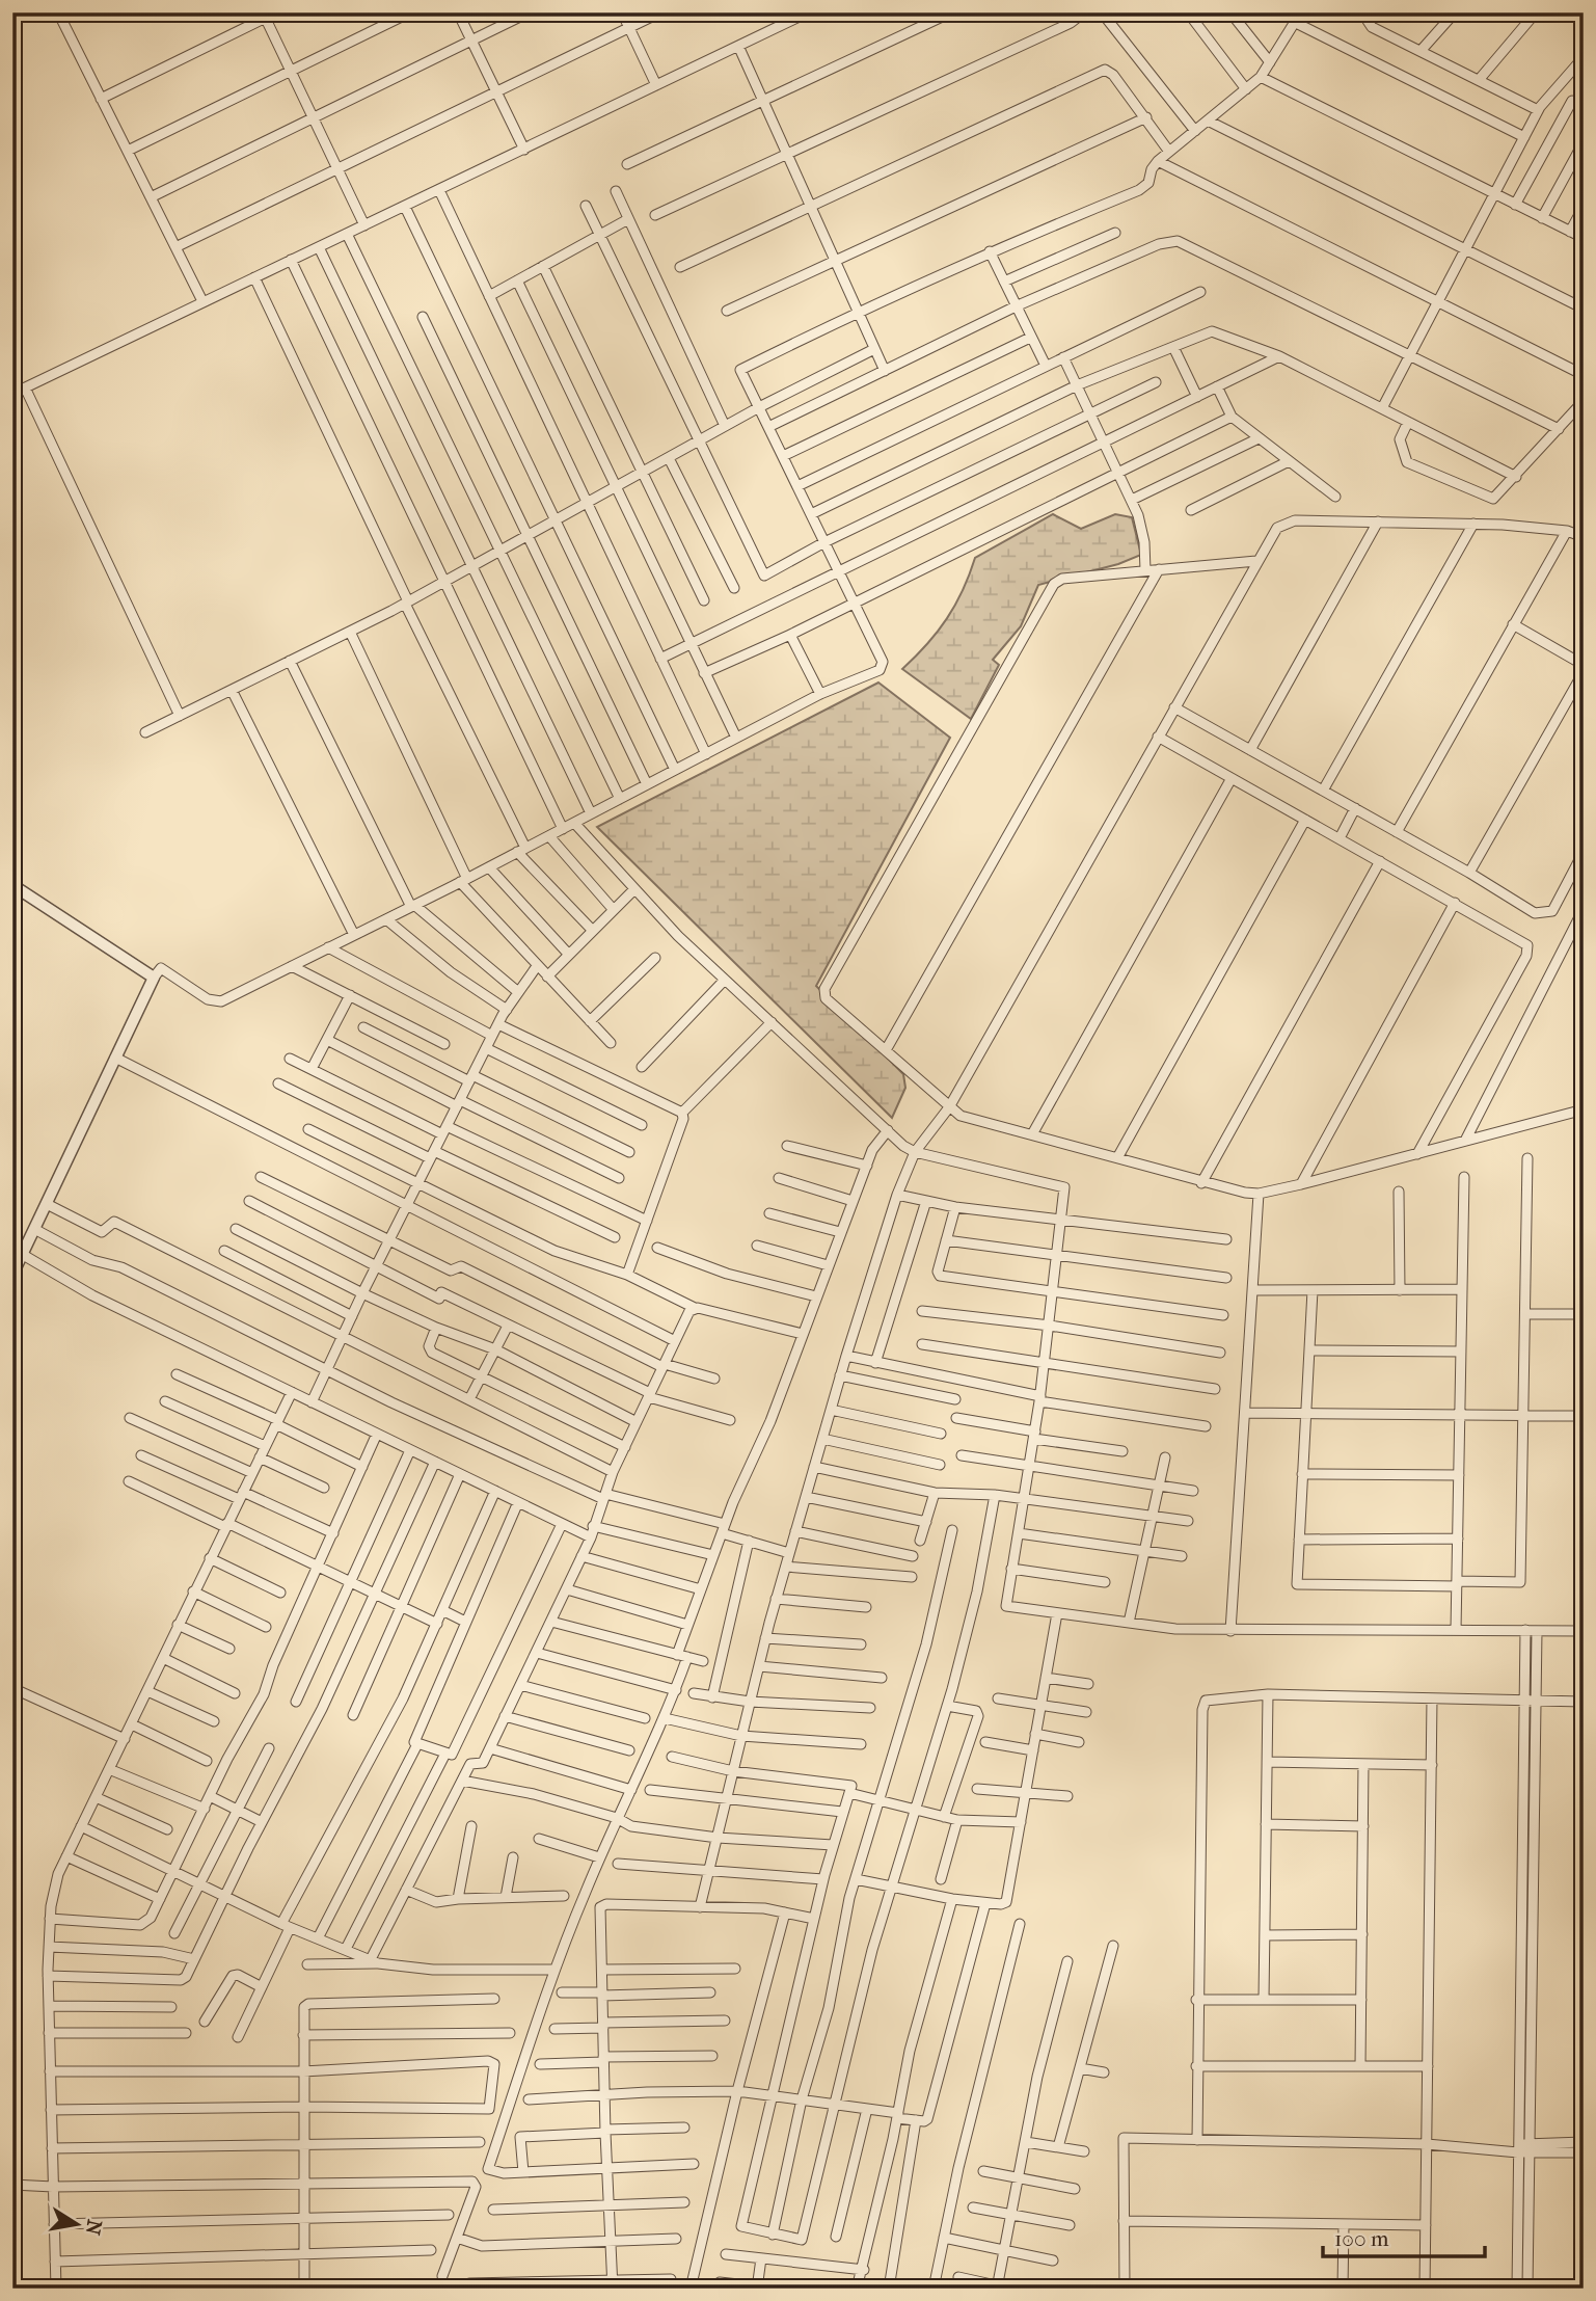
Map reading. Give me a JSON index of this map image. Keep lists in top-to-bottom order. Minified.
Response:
{"scale_bar":"100 m","north":"right"}
